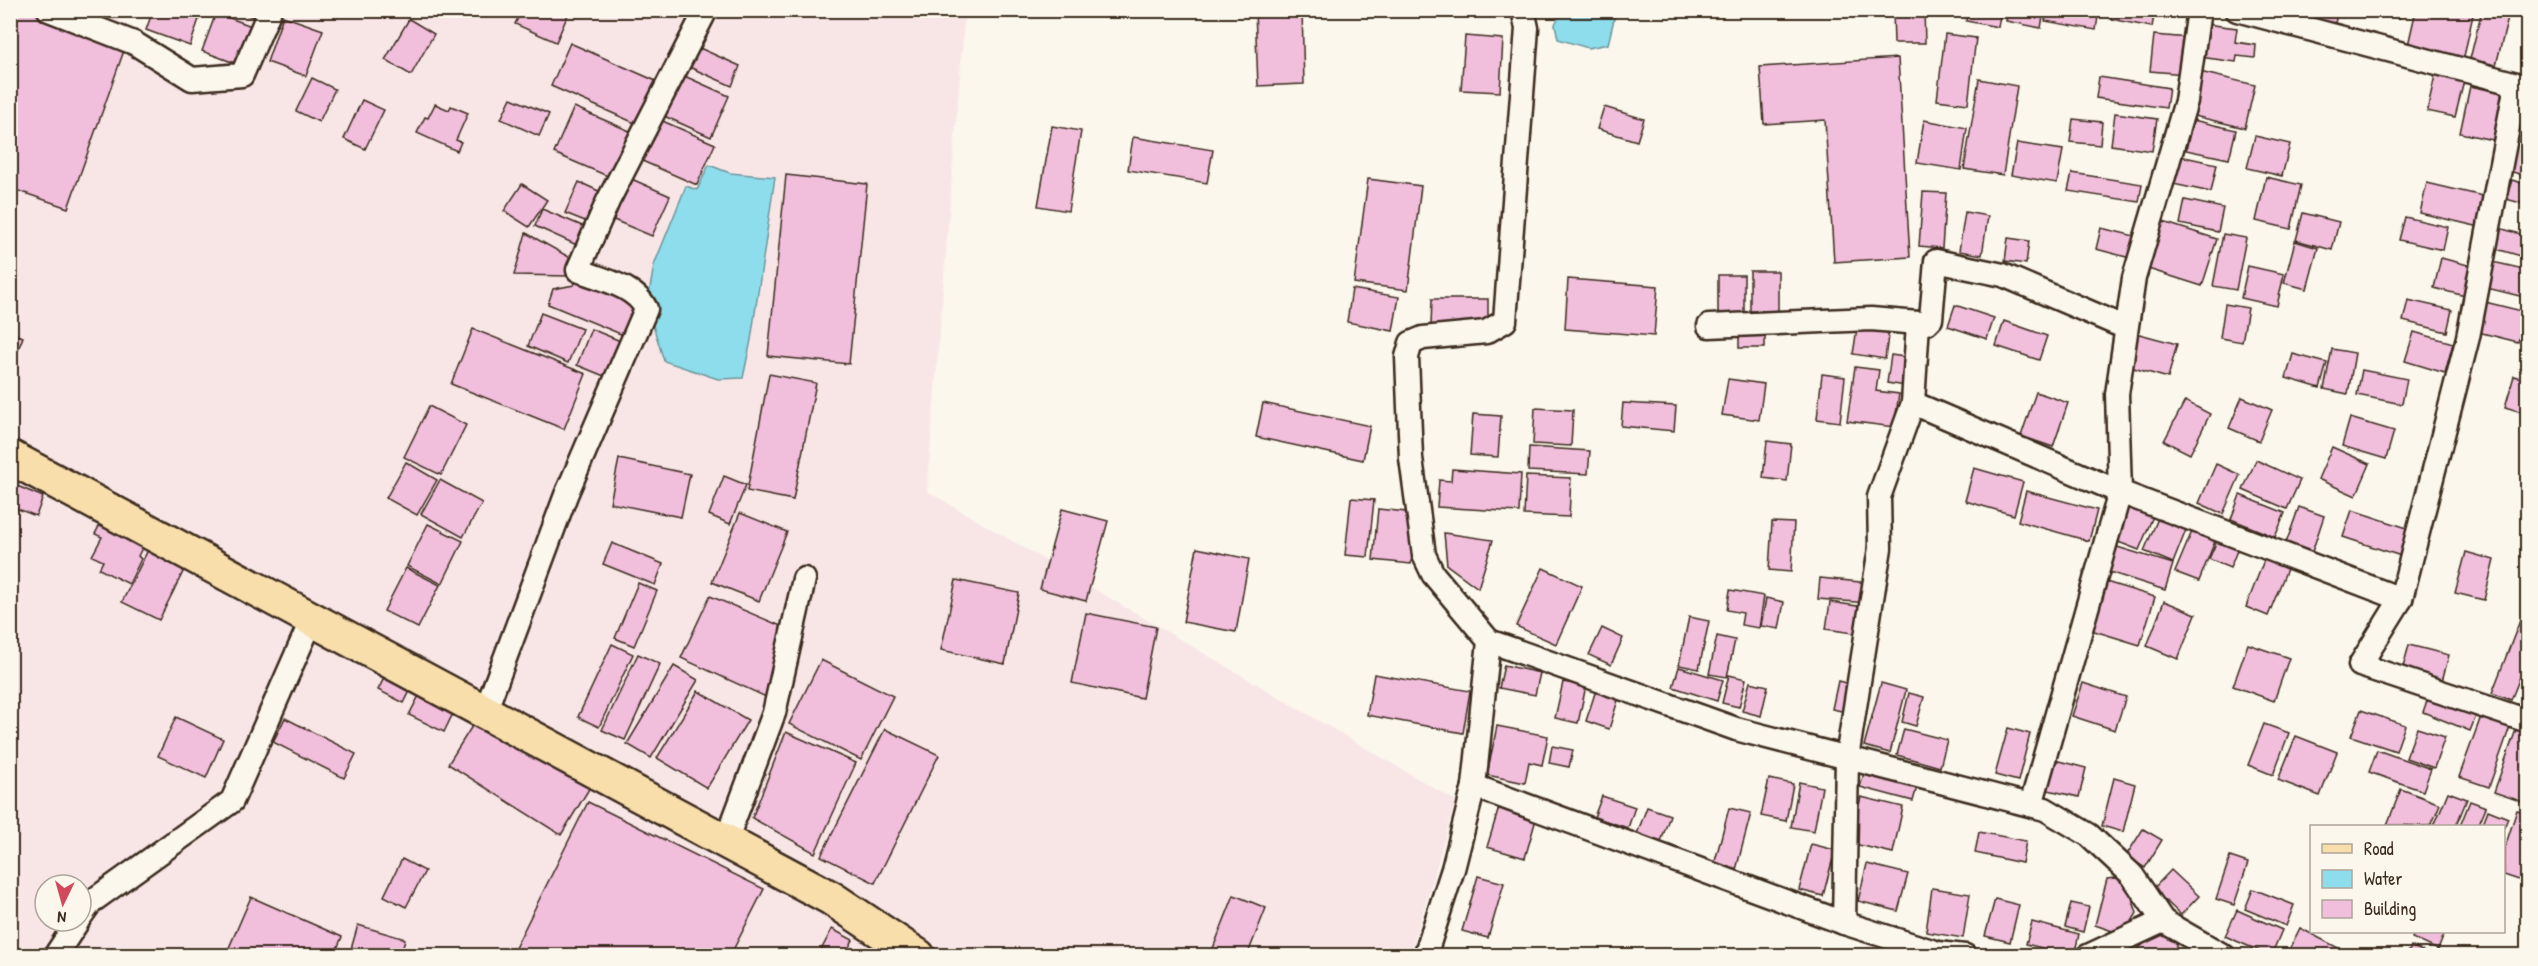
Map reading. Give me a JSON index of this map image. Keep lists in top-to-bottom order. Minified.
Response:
{"legend":["Road","Water","Building"],"north":"bottom"}
